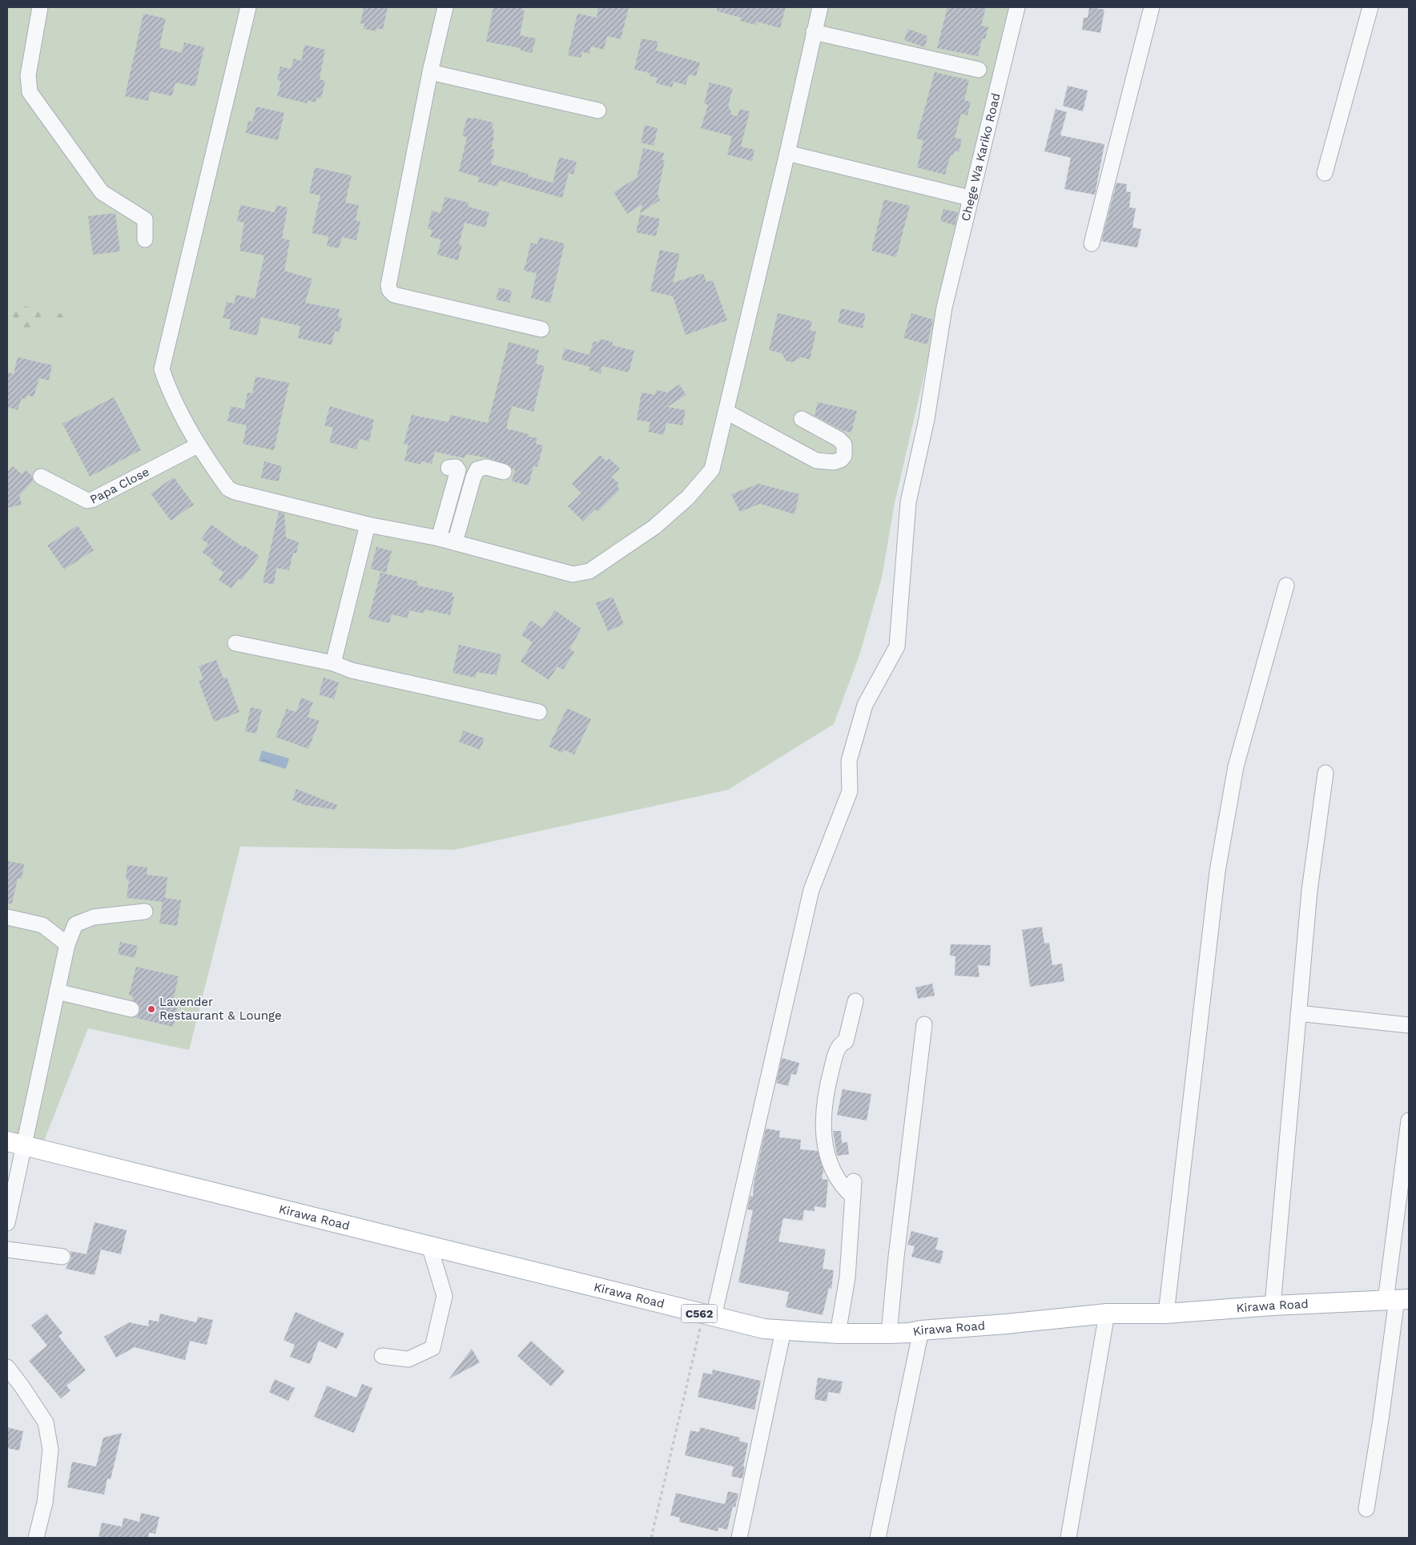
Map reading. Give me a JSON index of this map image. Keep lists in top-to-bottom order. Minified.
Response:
{"streets":{"main road":["Kirawa Road","C562"],"street":["Chege Wa Kariko Road","Papa Close"]},"crossings":[["Chege Wa Kariko Road","Kirawa Road"]],"places":["Lavender Restaurant & Lounge"]}
